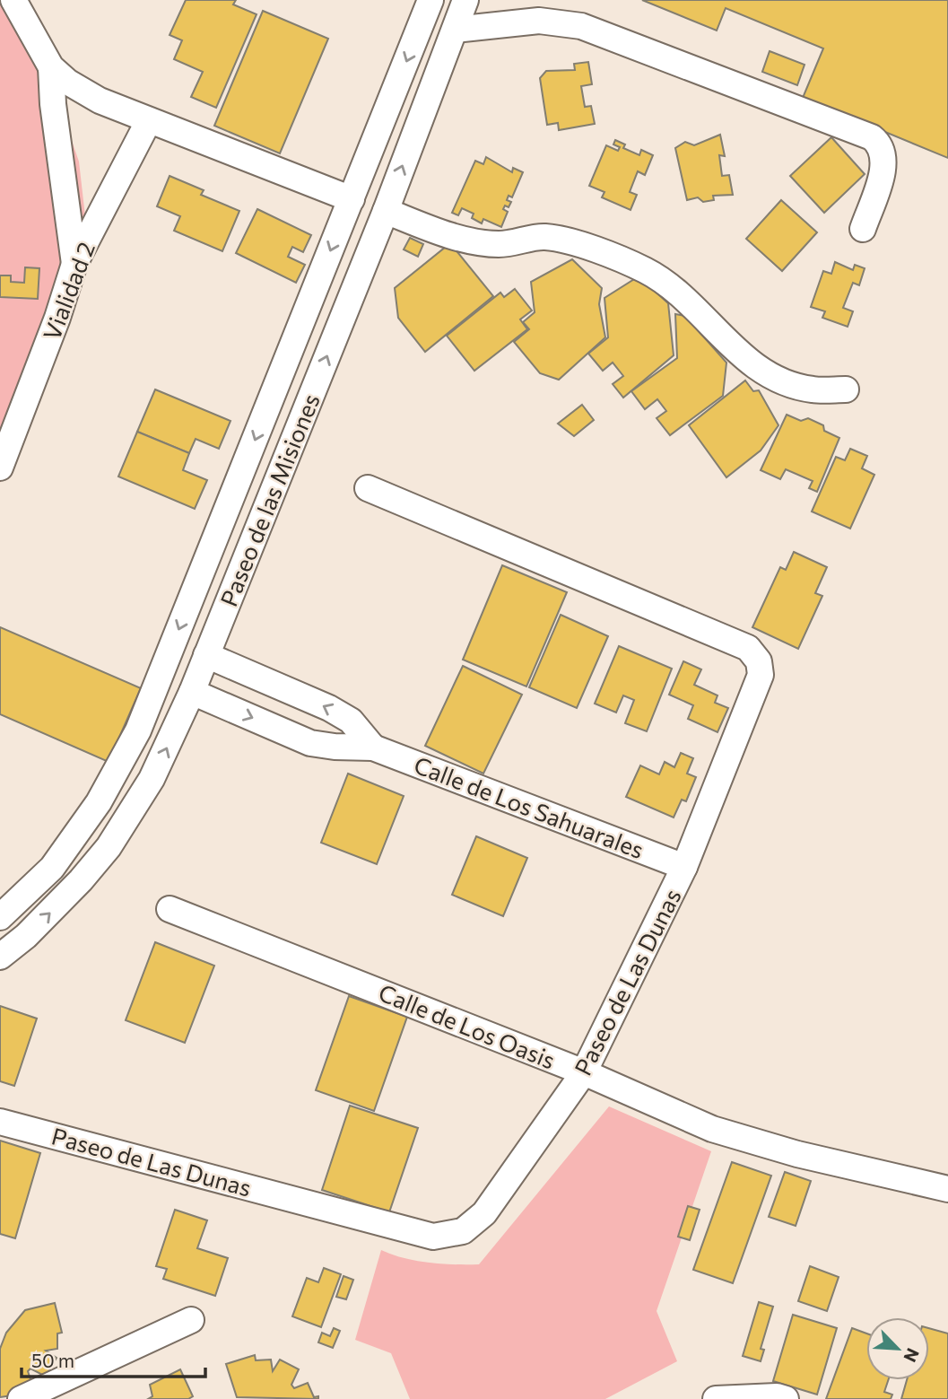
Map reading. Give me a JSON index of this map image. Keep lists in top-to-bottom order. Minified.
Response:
{"streets":{"street":["Vialidad 2","Paseo de las Misiones","Calle de Los Sahuarales","Paseo de Las Dunas","Calle de Los Oasis"]},"crossings":[["Calle de Los Sahuarales","Paseo de Las Dunas"],["Paseo de Las Dunas","Calle de Los Oasis"]],"scale_bar":"50 m","north":"bottom right"}
